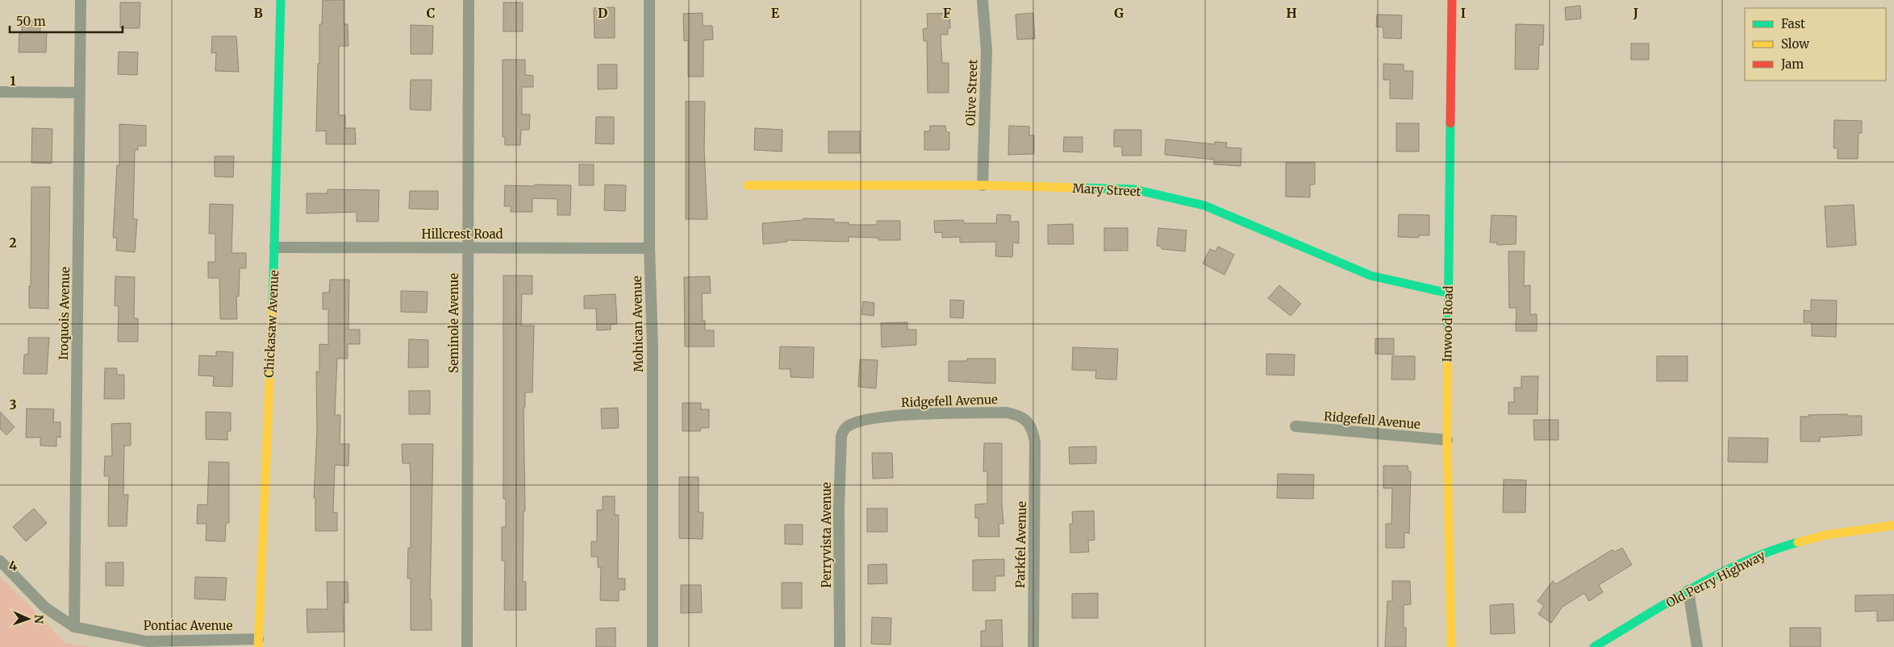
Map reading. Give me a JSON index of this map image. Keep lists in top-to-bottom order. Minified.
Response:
{"streets":{"street":["Olive Street","Mary Street","Hillcrest Road","Iroquois Avenue","Seminole Avenue","Chickasaw Avenue","Mohican Avenue","Inwood Road","Ridgefell Avenue","Perryvista Avenue","Parkfel Avenue","Old Perry Highway","Pontiac Avenue"]},"crossings":[["Olive Street","Mary Street"],["Mary Street","Inwood Road"],["Hillcrest Road","Seminole Avenue"],["Hillcrest Road","Chickasaw Avenue"],["Hillcrest Road","Mohican Avenue"],["Iroquois Avenue","Pontiac Avenue"],["Chickasaw Avenue","Pontiac Avenue"],["Inwood Road","Ridgefell Avenue"],["Ridgefell Avenue","Perryvista Avenue"],["Ridgefell Avenue","Parkfel Avenue"]],"legend":["Fast","Slow","Jam"],"scale_bar":"50 m","north":"right","grid":{"columns":["B","C","D","E","F","G","H","I","J"],"rows":["1","2","3","4"]}}
